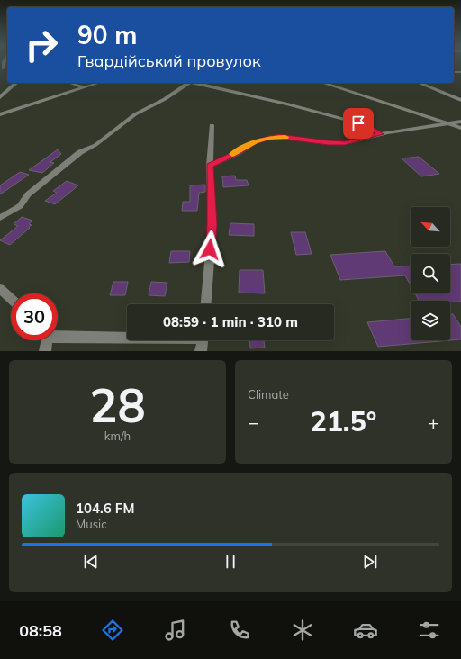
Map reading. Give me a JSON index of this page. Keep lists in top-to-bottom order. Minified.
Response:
{"north":"top left","page":{"turn":["90 m","Гвардійський провулок"],"limit":"30","trip":"08:59 · 1 min · 310 m","tile":[["28","km/h"],"Climate"],"heat":["−","21.5°","+"],"song":["104.6 FM","Music"],"tabs":"08:58"}}
